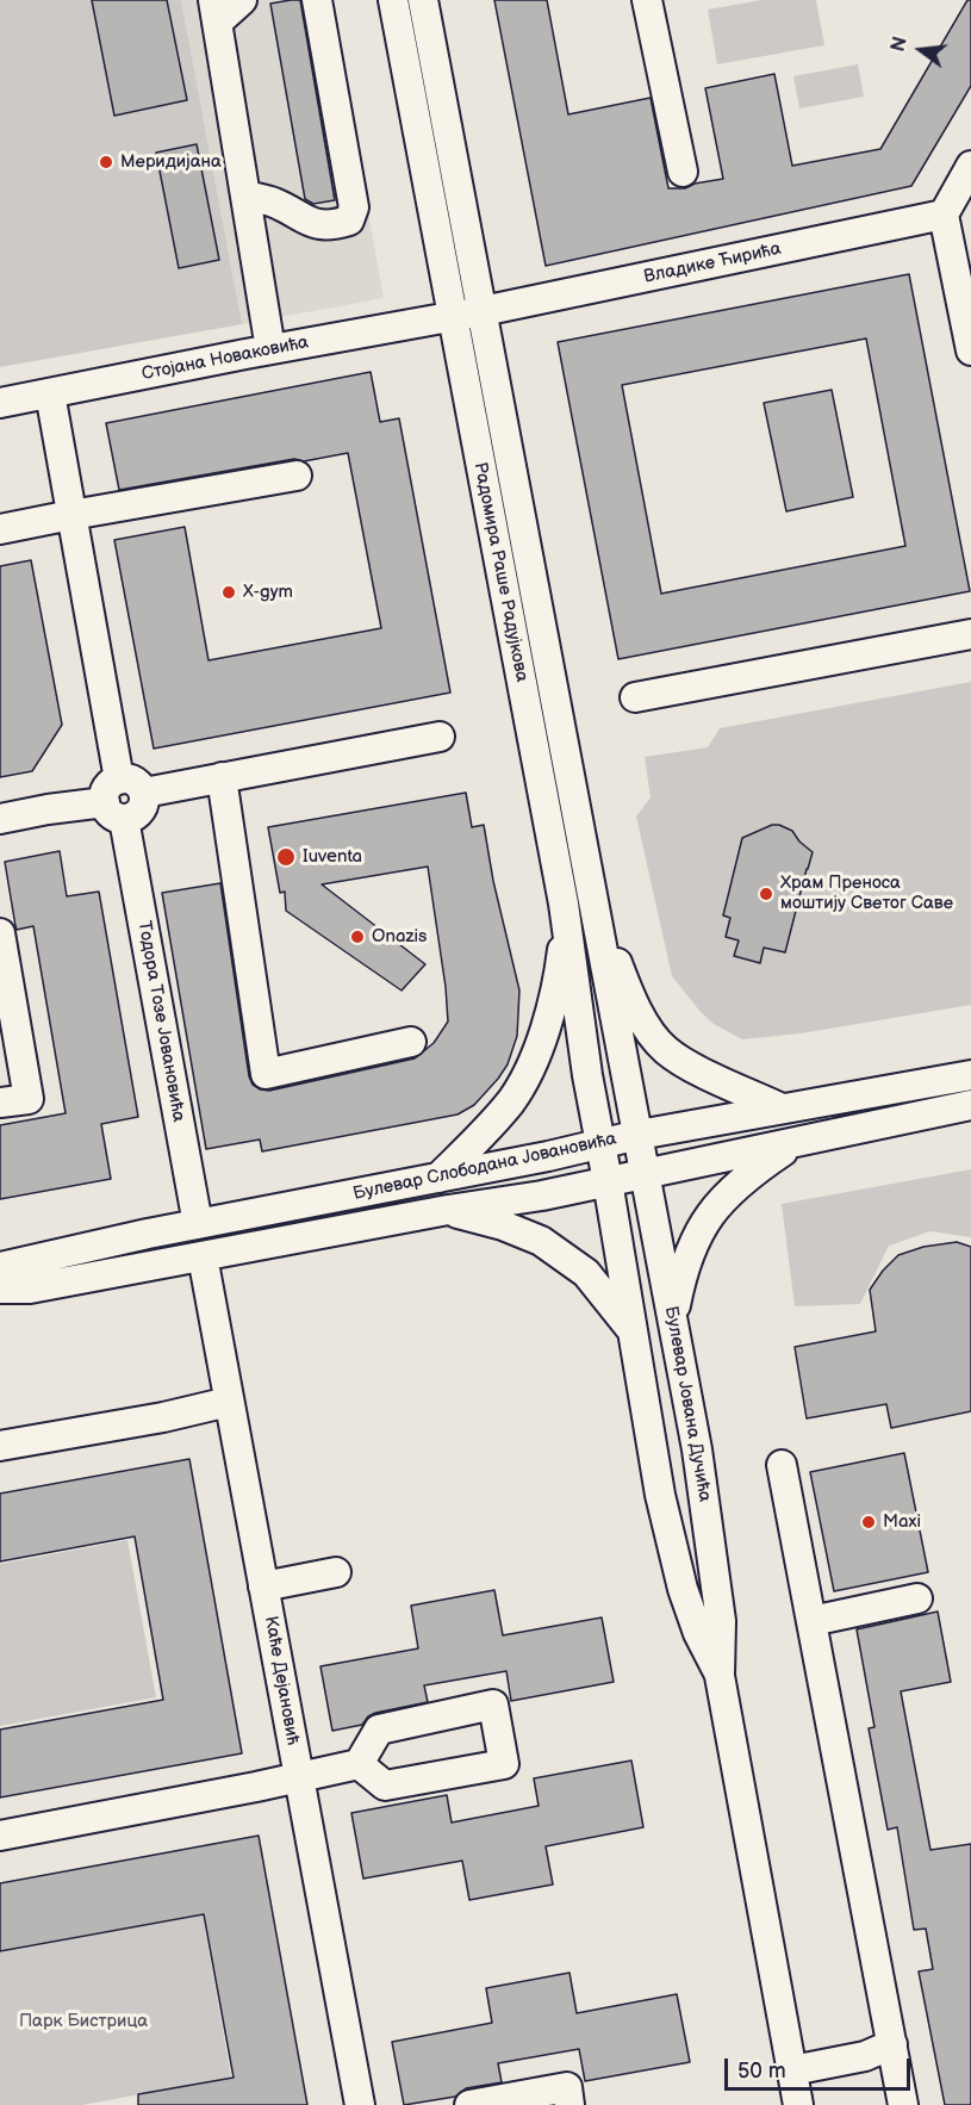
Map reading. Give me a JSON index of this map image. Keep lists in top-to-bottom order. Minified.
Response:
{"streets":{"street":["Владике Ћирића","Стојана Новаковића","Радомира Раше Радујкова","Тодора Тозе Јовановића","Булевар Слободана Јовановића","Булевар Јована Дучића","Каће Дејановић"]},"crossings":[["Владике Ћирића","Стојана Новаковића"],["Владике Ћирића","Радомира Раше Радујкова"],["Стојана Новаковића","Радомира Раше Радујкова"],["Стојана Новаковића","Тодора Тозе Јовановића"],["Радомира Раше Радујкова","Булевар Слободана Јовановића"],["Радомира Раше Радујкова","Булевар Јована Дучића"],["Тодора Тозе Јовановића","Булевар Слободана Јовановића"],["Булевар Слободана Јовановића","Булевар Јована Дучића"],["Булевар Слободана Јовановића","Каће Дејановић"]],"parks":["Парк Бистрица"],"places":["Меридијана","X-gym","Iuventa","Храм Преноса моштију Светог Саве","Onazis","Maxi"],"scale_bar":"50 m","north":"left"}
